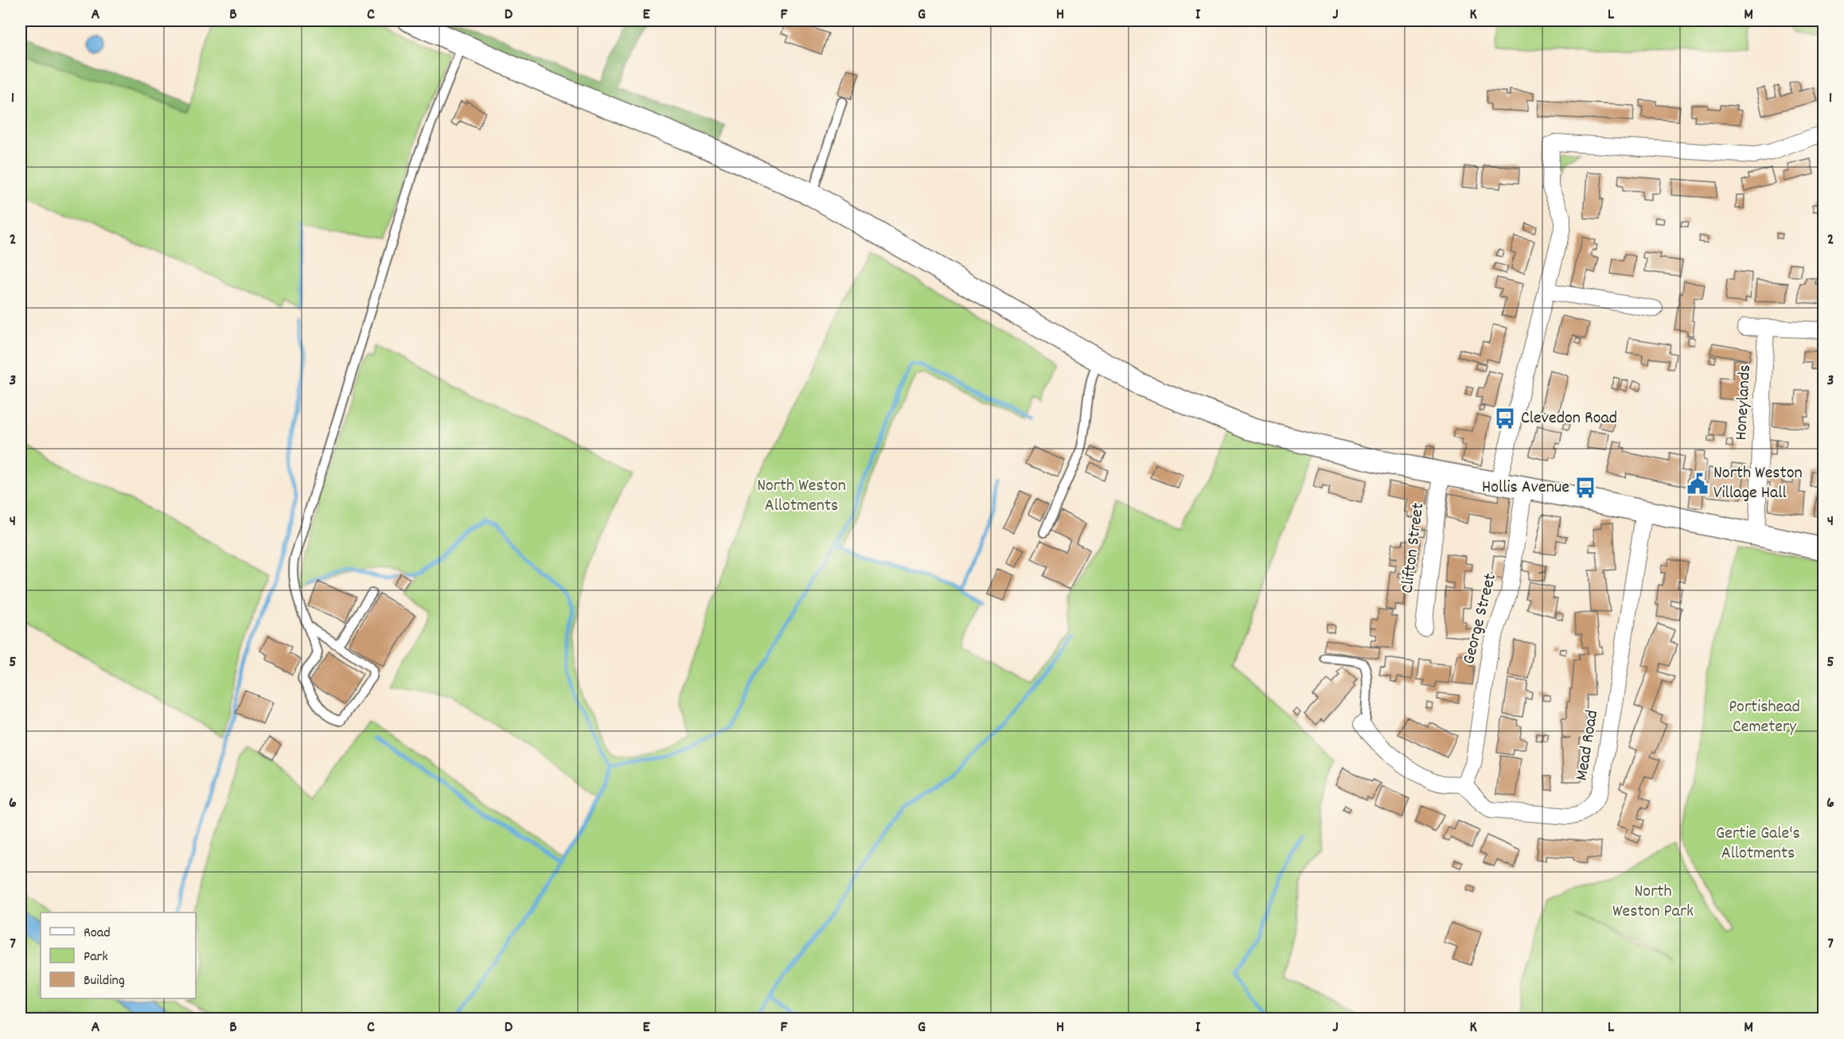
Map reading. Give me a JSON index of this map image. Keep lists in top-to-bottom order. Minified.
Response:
{"streets":{"street":["Honeylands","Clifton Street","George Street","Mead Road"]},"crossings":[["George Street","Mead Road"]],"parks":["North Weston Allotments","Portishead Cemetery","Gertie Gale's Allotments","North Weston Park"],"places":{"bus stop":["Clevedon Road","Hollis Avenue"],"public building":["North Weston Village Hall"]},"legend":["Road","Park","Building"],"grid":{"columns":["A","B","C","D","E","F","G","H","I","J","K","L","M"],"rows":["1","2","3","4","5","6","7"]}}
